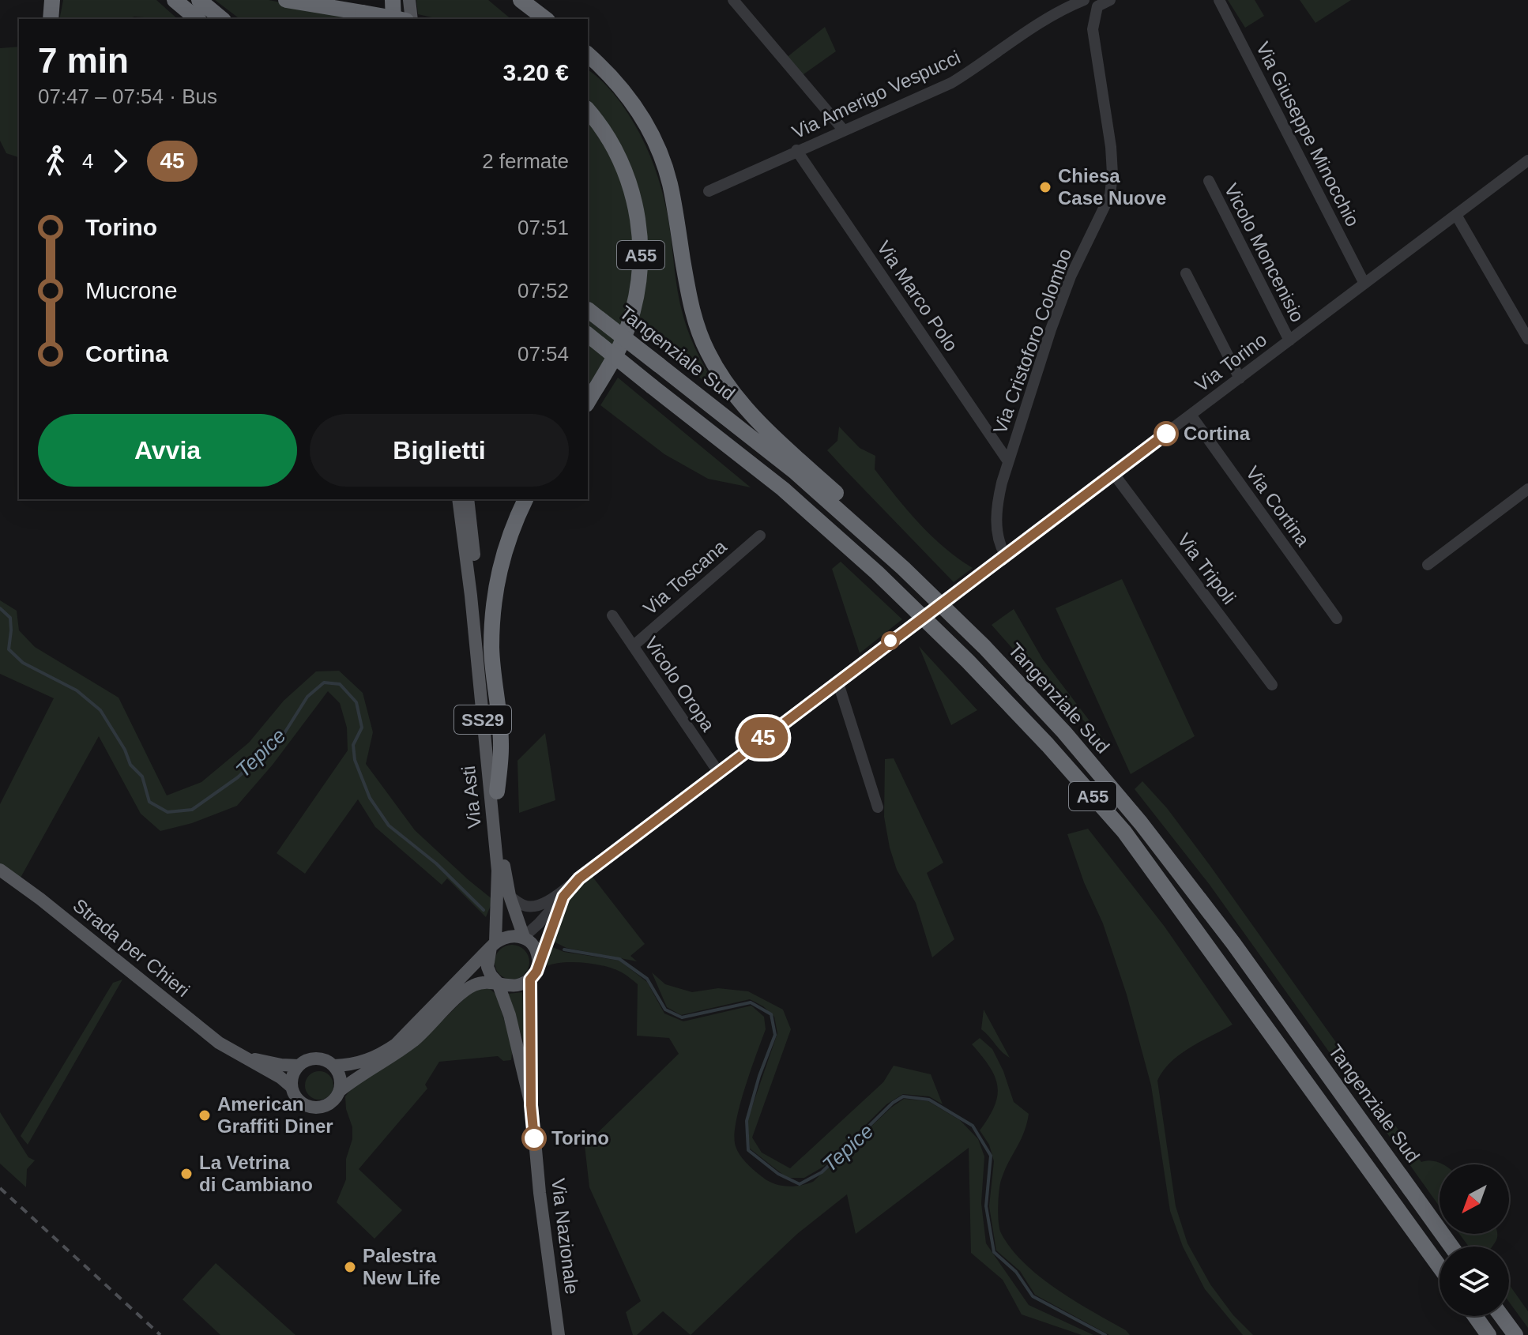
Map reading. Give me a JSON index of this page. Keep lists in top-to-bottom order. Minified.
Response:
{"streets":{"highway":["A55","Tangenziale Sud"],"main road":["SS29","Via Asti","Strada per Chieri","Via Nazionale"],"street":["Via Amerigo Vespucci","Via Giuseppe Minocchio","Vicolo Moncenisio","Via Marco Polo","Via Cristoforo Colombo","Via Torino","Via Cortina","Via Tripoli","Via Toscana","Vicolo Oropa"]},"crossings":[["Via Amerigo Vespucci","Via Marco Polo"],["Via Giuseppe Minocchio","Via Torino"],["Vicolo Moncenisio","Via Torino"],["Via Marco Polo","Via Cristoforo Colombo"],["Via Cristoforo Colombo","Via Torino"],["Via Torino","Via Cortina"],["Via Torino","Via Tripoli"],["Via Toscana","Vicolo Oropa"],["Via Asti","Via Nazionale"]],"water":["Tepice"],"places":["Chiesa Case Nuove","Cortina","American Graffiti Diner","Torino","La Vetrina di Cambiano","Palestra New Life"],"lines":["bus line 45"],"north":"bottom left","page":{"on_map":"45","heading":["7 min","07:47 – 07:54 · Bus","3.20 €"],"legs":["4","45","2 fermate"],"list":[{"name":"Torino","value":"07:51"},{"name":"Mucrone","value":"07:52"},{"name":"Cortina","value":"07:54"}],"buttons":["Avvia","Biglietti"]}}
